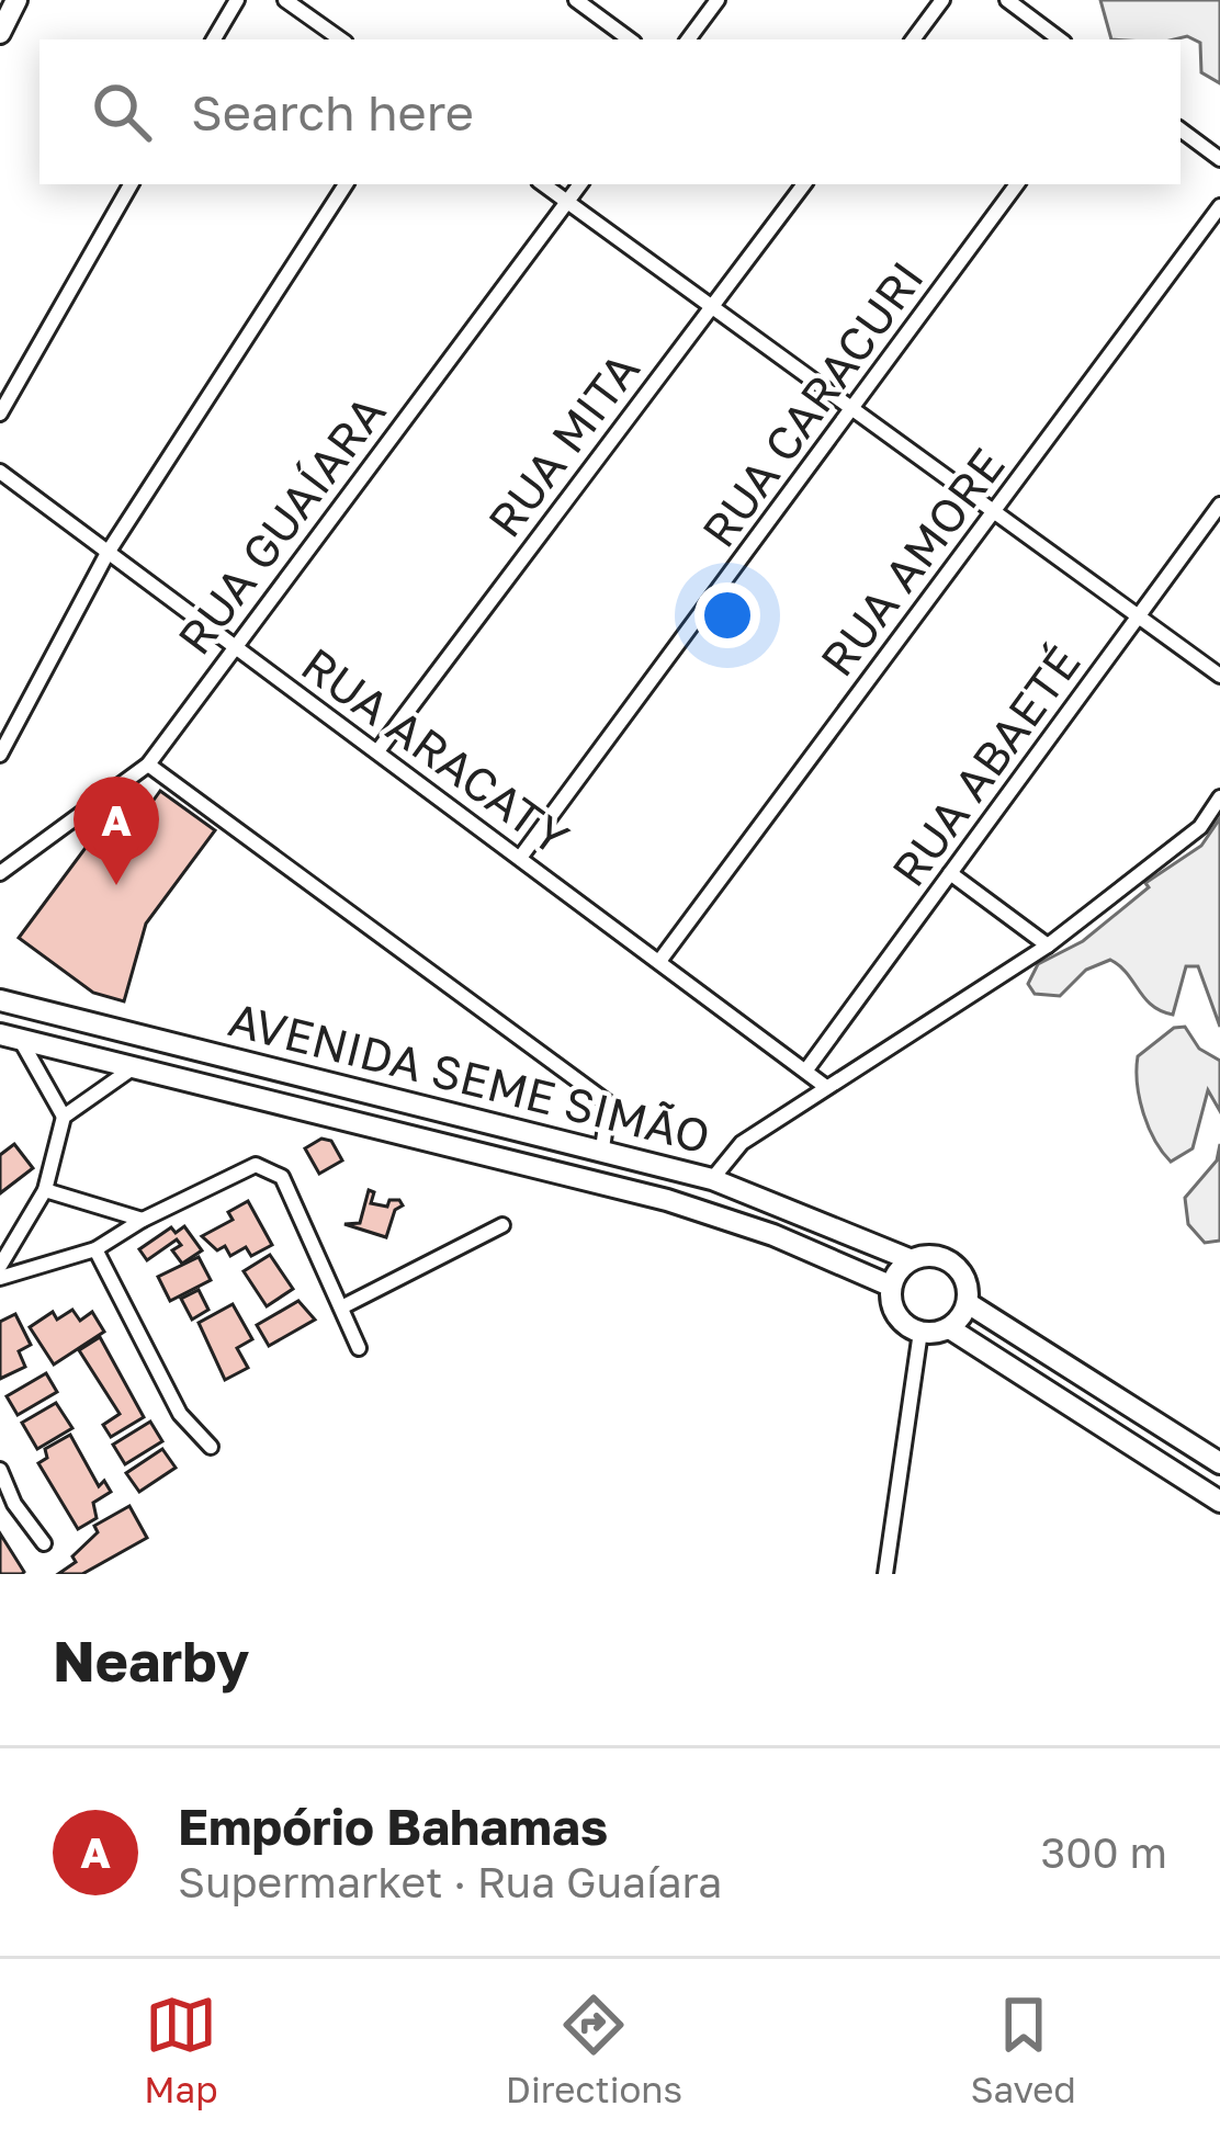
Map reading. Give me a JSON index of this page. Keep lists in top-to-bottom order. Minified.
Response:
{"streets":{"main road":["AVENIDA SEME SIMÃO"],"street":["RUA CARACURI","RUA MITA","RUA GUAÍARA","RUA AMORE","RUA ARACATY","RUA ABAETÉ"]},"crossings":[["RUA CARACURI","RUA ARACATY"],["RUA MITA","RUA ARACATY"],["RUA GUAÍARA","RUA ARACATY"],["RUA AMORE","RUA ARACATY"],["RUA ARACATY","RUA ABAETÉ"]],"page":{"search":"Search here","pins":"A","heading":"Nearby","list":[{"mark":"A","name":"Empório Bahamas","note":"Supermarket · Rua Guaíara","value":"300 m"}],"nav":["Map","Directions","Saved"]}}
